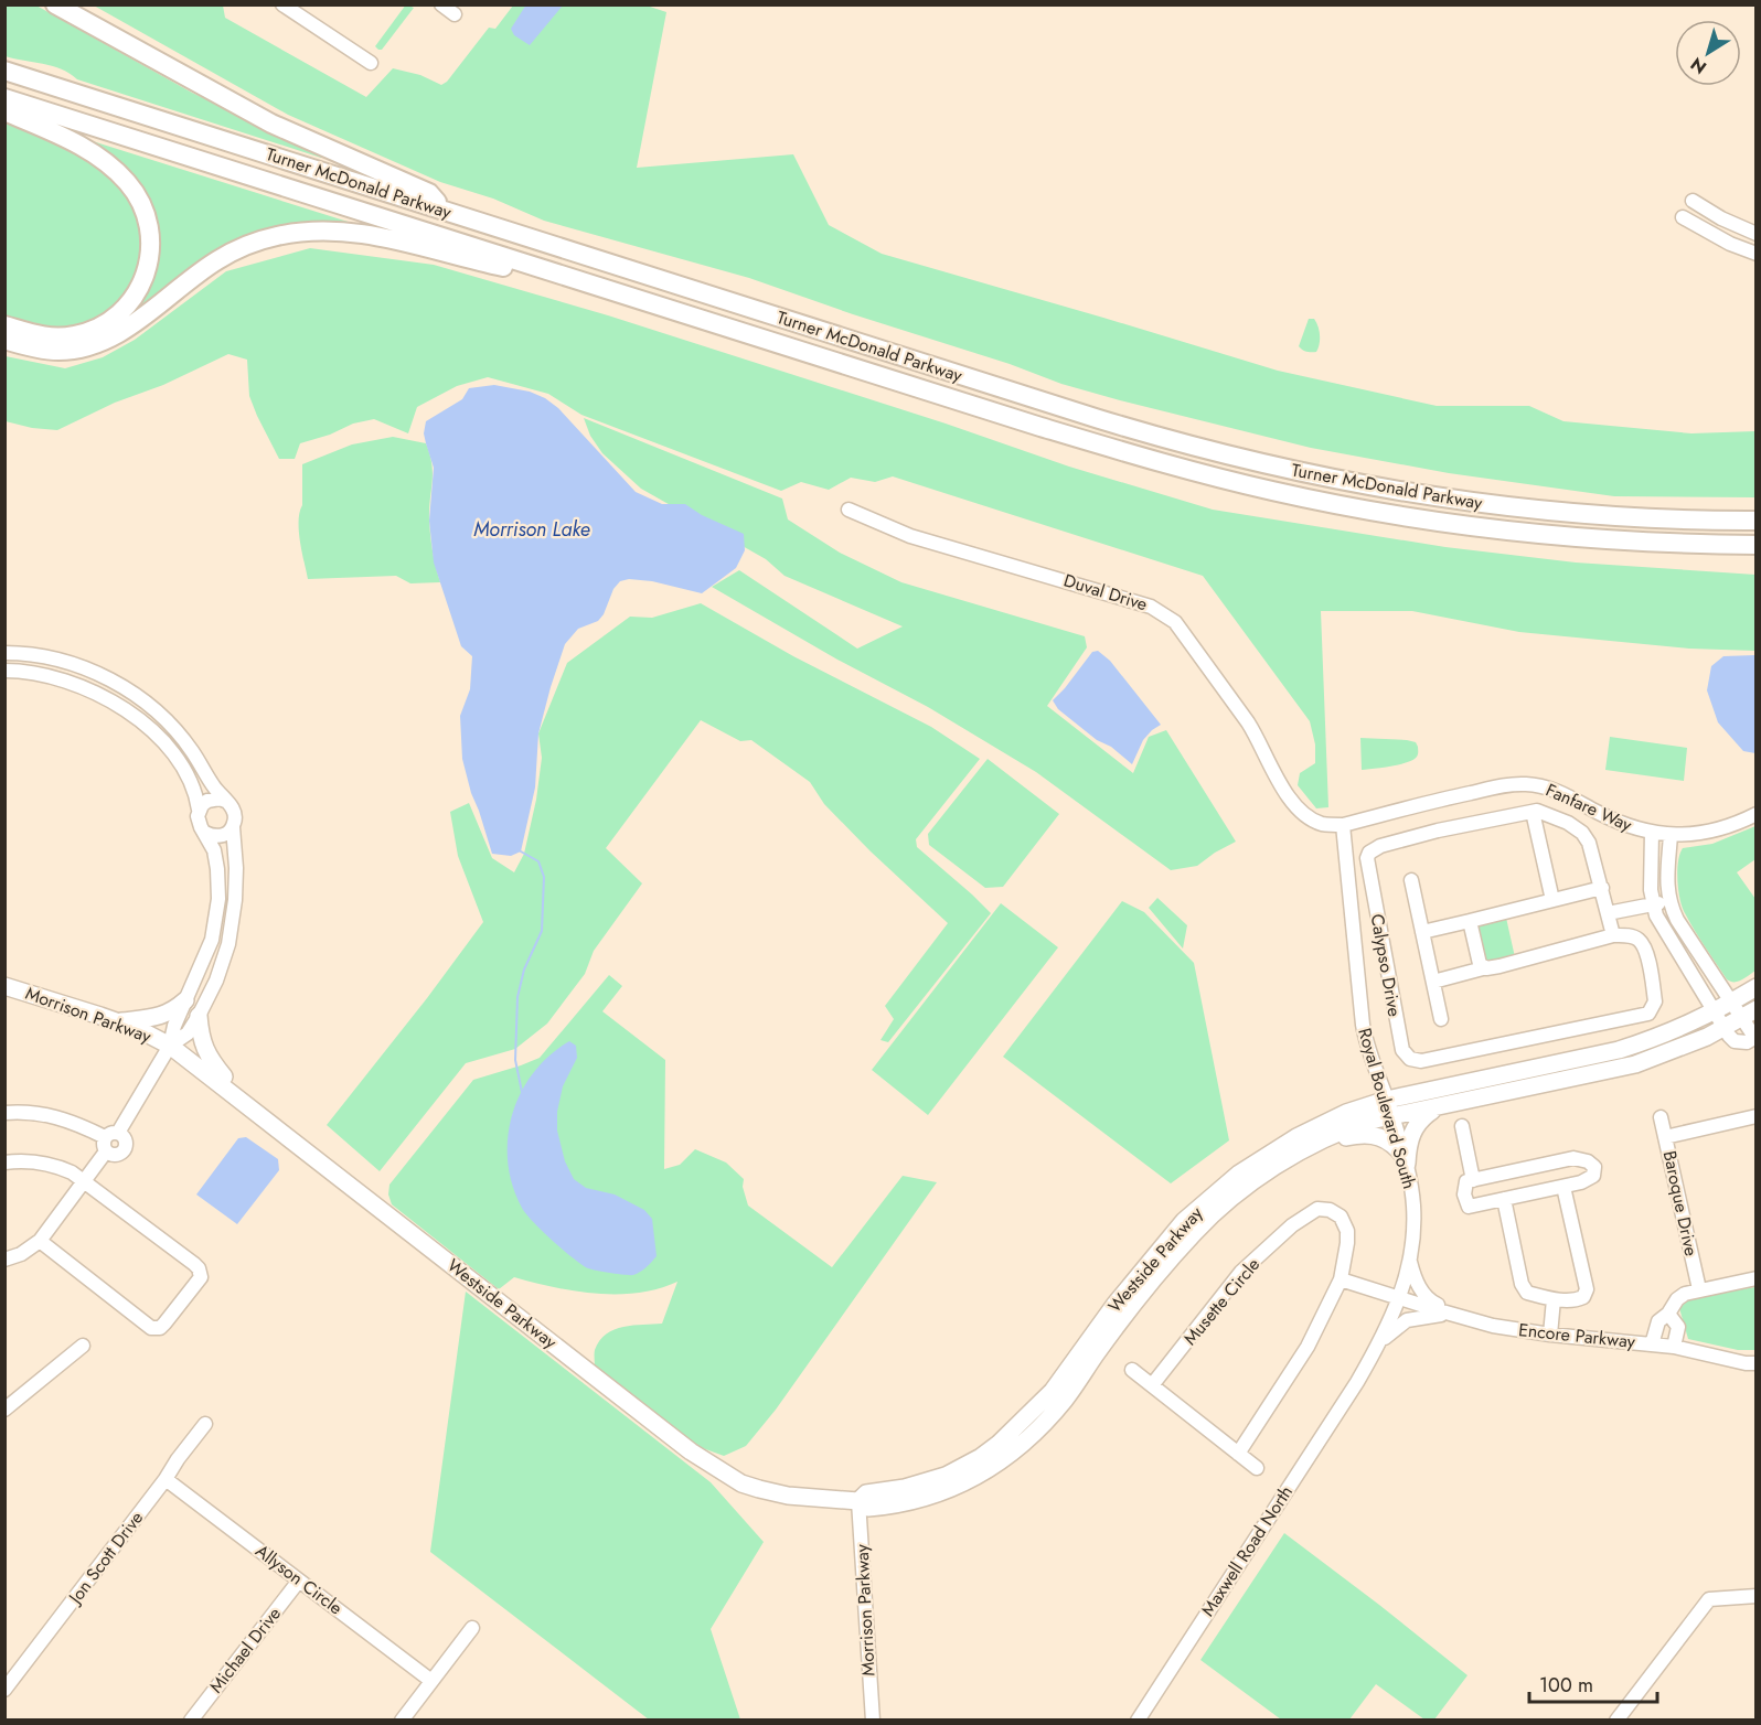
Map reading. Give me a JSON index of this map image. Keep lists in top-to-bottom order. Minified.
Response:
{"streets":{"highway":["Turner McDonald Parkway"],"main road":["Morrison Parkway","Westside Parkway"],"street":["Duval Drive","Fanfare Way","Calypso Drive","Royal Boulevard South","Baroque Drive","Musette Circle","Encore Parkway","Maxwell Road North","Jon Scott Drive","Allyson Circle","Michael Drive"]},"crossings":[["Duval Drive","Fanfare Way"],["Duval Drive","Royal Boulevard South"],["Fanfare Way","Royal Boulevard South"],["Morrison Parkway","Westside Parkway"],["Royal Boulevard South","Westside Parkway"],["Royal Boulevard South","Encore Parkway"],["Royal Boulevard South","Maxwell Road North"],["Musette Circle","Encore Parkway"],["Jon Scott Drive","Allyson Circle"],["Allyson Circle","Michael Drive"]],"water":["Morrison Lake"],"scale_bar":"100 m","north":"bottom left"}
